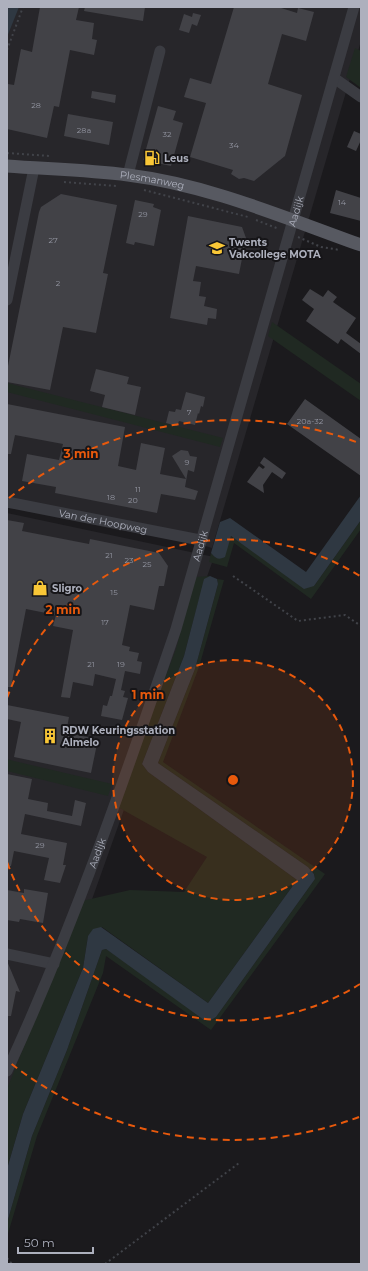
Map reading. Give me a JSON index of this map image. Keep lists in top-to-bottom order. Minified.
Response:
{"streets":{"main road":["Plesmanweg"],"street":["Aadijk","Van der Hoopweg"]},"crossings":[["Plesmanweg","Aadijk"],["Aadijk","Van der Hoopweg"]],"places":{"fuel station":["Leus"],"school or university":["Twents Vakcollege MOTA"],"shop":["Sligro"],"building":["RDW Keuringsstation Almelo"]},"house_numbers":["28","28a","32","34","14","29","27","2","7","20a-32","9","11","18","20","21","23","25","15","17","21","19","29"],"scale_bar":"50 m","rings":["3 min","2 min","1 min"]}
